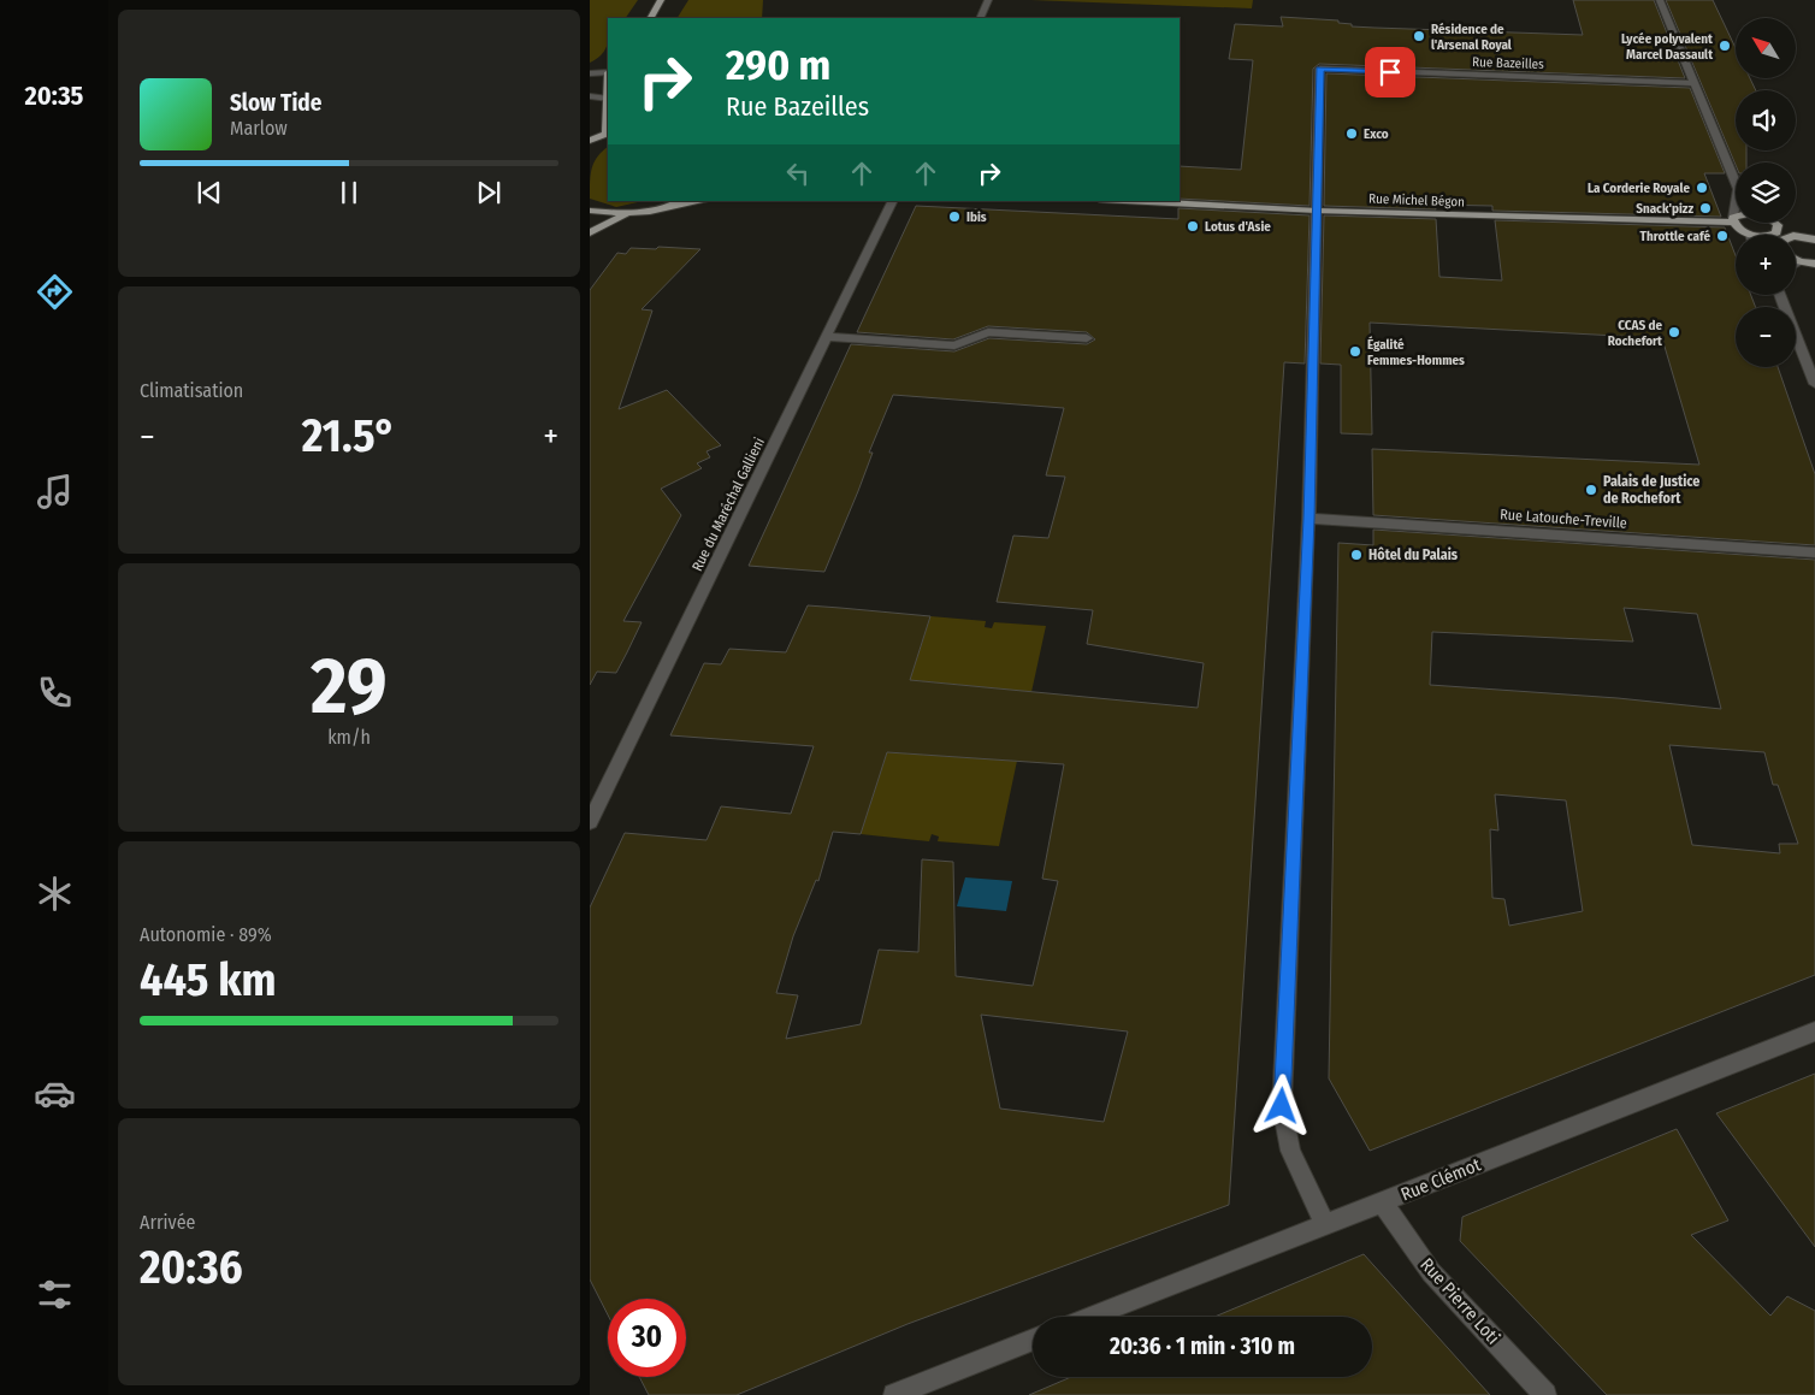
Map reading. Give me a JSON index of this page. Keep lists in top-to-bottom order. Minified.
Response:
{"streets":{"main road":["Rue Michel Bégon"],"street":["Rue Bazeilles","Rue du Maréchal Gallieni","Rue Latouche-Treville","Rue Clémot","Rue Pierre Loti"]},"crossings":[["Rue Bazeilles","Rue Michel Bégon"],["Rue Clémot","Rue Pierre Loti"]],"places":["Résidence de l'Arsenal Royal","Lycée polyvalent Marcel Dassault","Exco","La Corderie Royale","Snack'pizz","Ibis","Lotus d'Asie","Throttle café","CCAS de Rochefort","Égalité Femmes-Hommes","Palais de Justice de Rochefort","Hôtel du Palais"],"north":"top left","page":{"tabs":"20:35","map_buttons":["+","−"],"turn":["290 m","Rue Bazeilles"],"song":["Slow Tide","Marlow"],"tile":["Climatisation",["29","km/h"],["Autonomie · 89%","445 km"],["Arrivée","20:36"]],"heat":["−","21.5°","+"],"limit":"30","trip":"20:36 · 1 min · 310 m"}}
